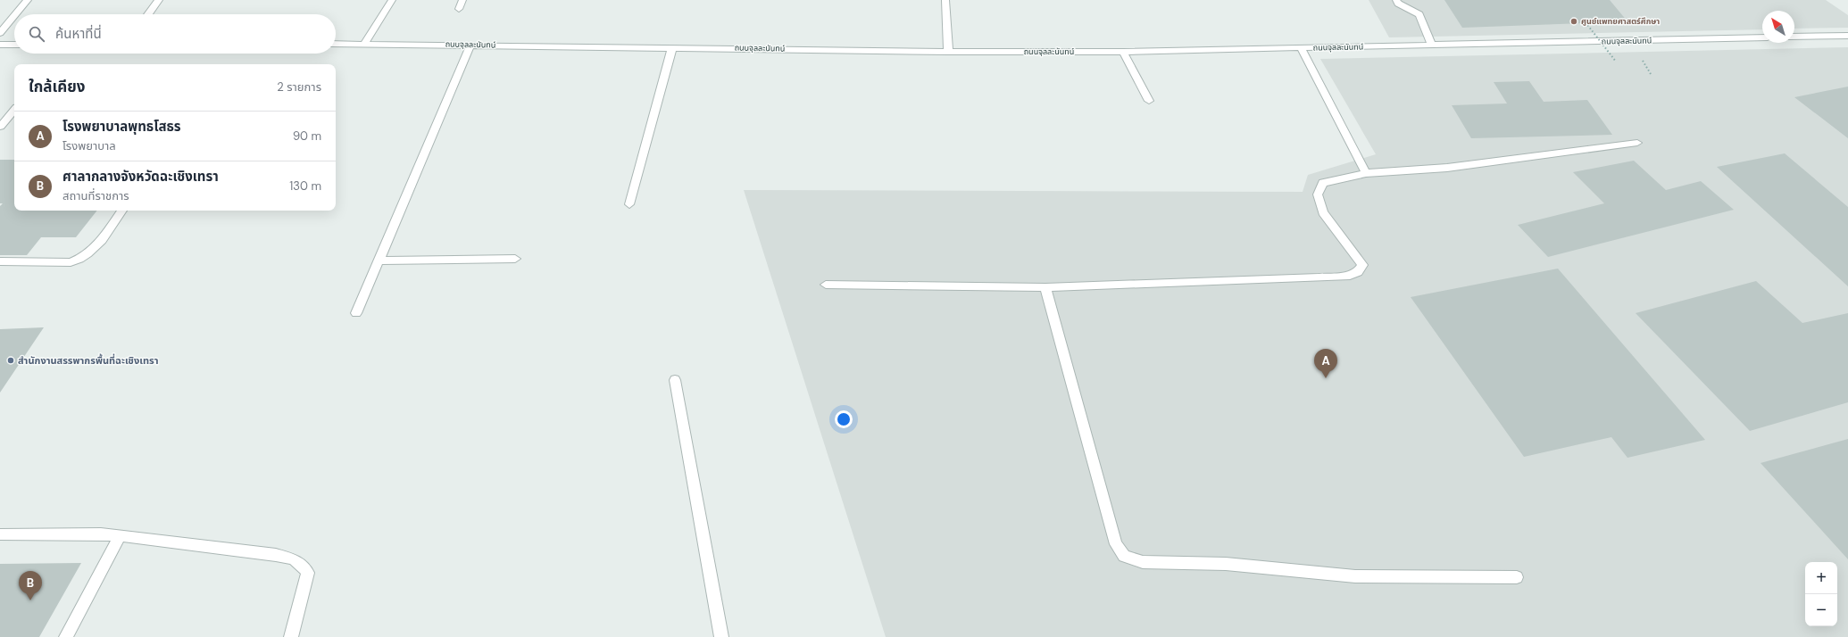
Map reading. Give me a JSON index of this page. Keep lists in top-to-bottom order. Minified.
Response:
{"streets":{"street":["ถนนจุลละนันทน์"]},"places":["ศูนย์แพทยศาสตร์ศึกษา","สำนักงานสรรพากรพื้นที่ฉะเชิงเทรา"],"north":"top left","page":{"search":"ค้นหาที่นี่","heading":["ใกล้เคียง","2 รายการ"],"list":[{"mark":"A","name":"โรงพยาบาลพุทธโสธร","note":"โรงพยาบาล","value":"90 m"},{"mark":"B","name":"ศาลากลางจังหวัดฉะเชิงเทรา","note":"สถานที่ราชการ","value":"130 m"}],"pins":["A","B"],"map_buttons":["+","−"]}}
